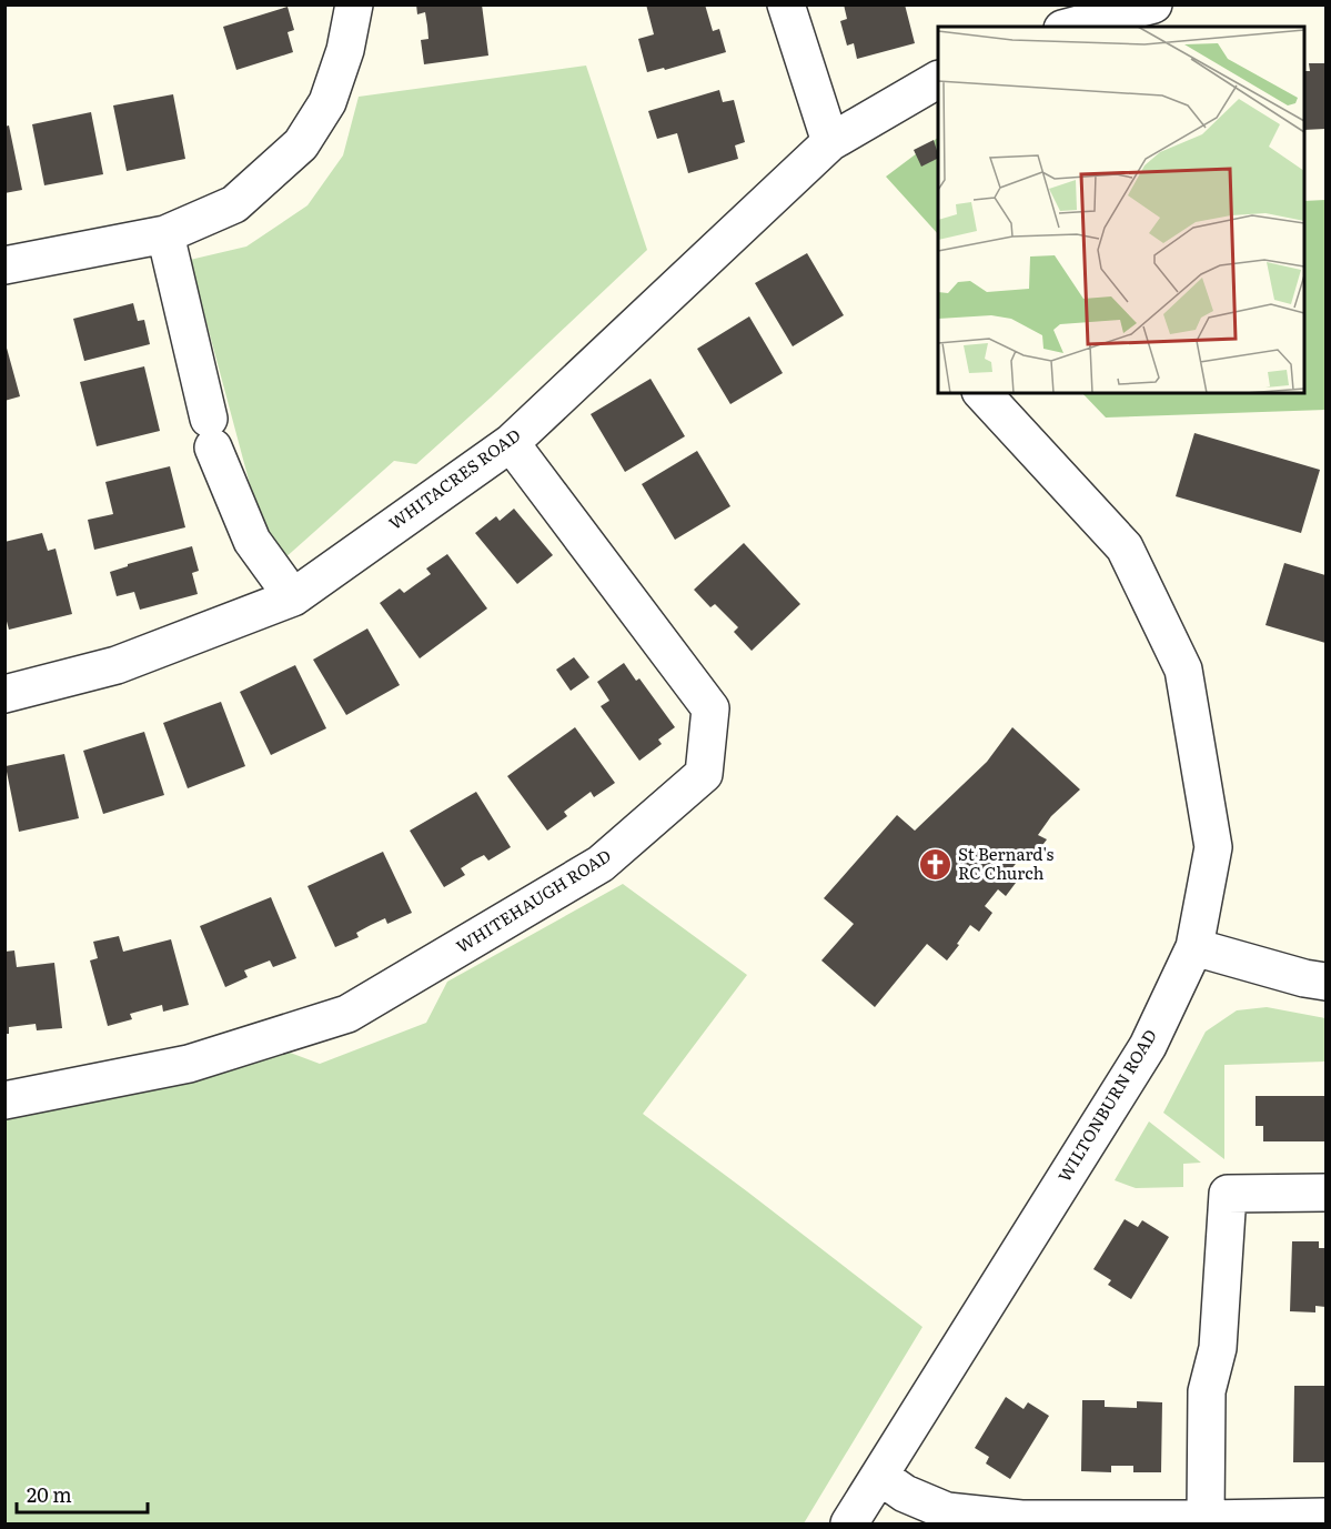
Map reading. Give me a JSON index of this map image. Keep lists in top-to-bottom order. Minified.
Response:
{"streets":{"street":["WHITACRES ROAD","WHITEHAUGH ROAD","WILTONBURN ROAD"]},"crossings":[["WHITACRES ROAD","WHITEHAUGH ROAD"]],"places":{"church":["St Bernard's RC Church"]},"scale_bar":"20 m"}
